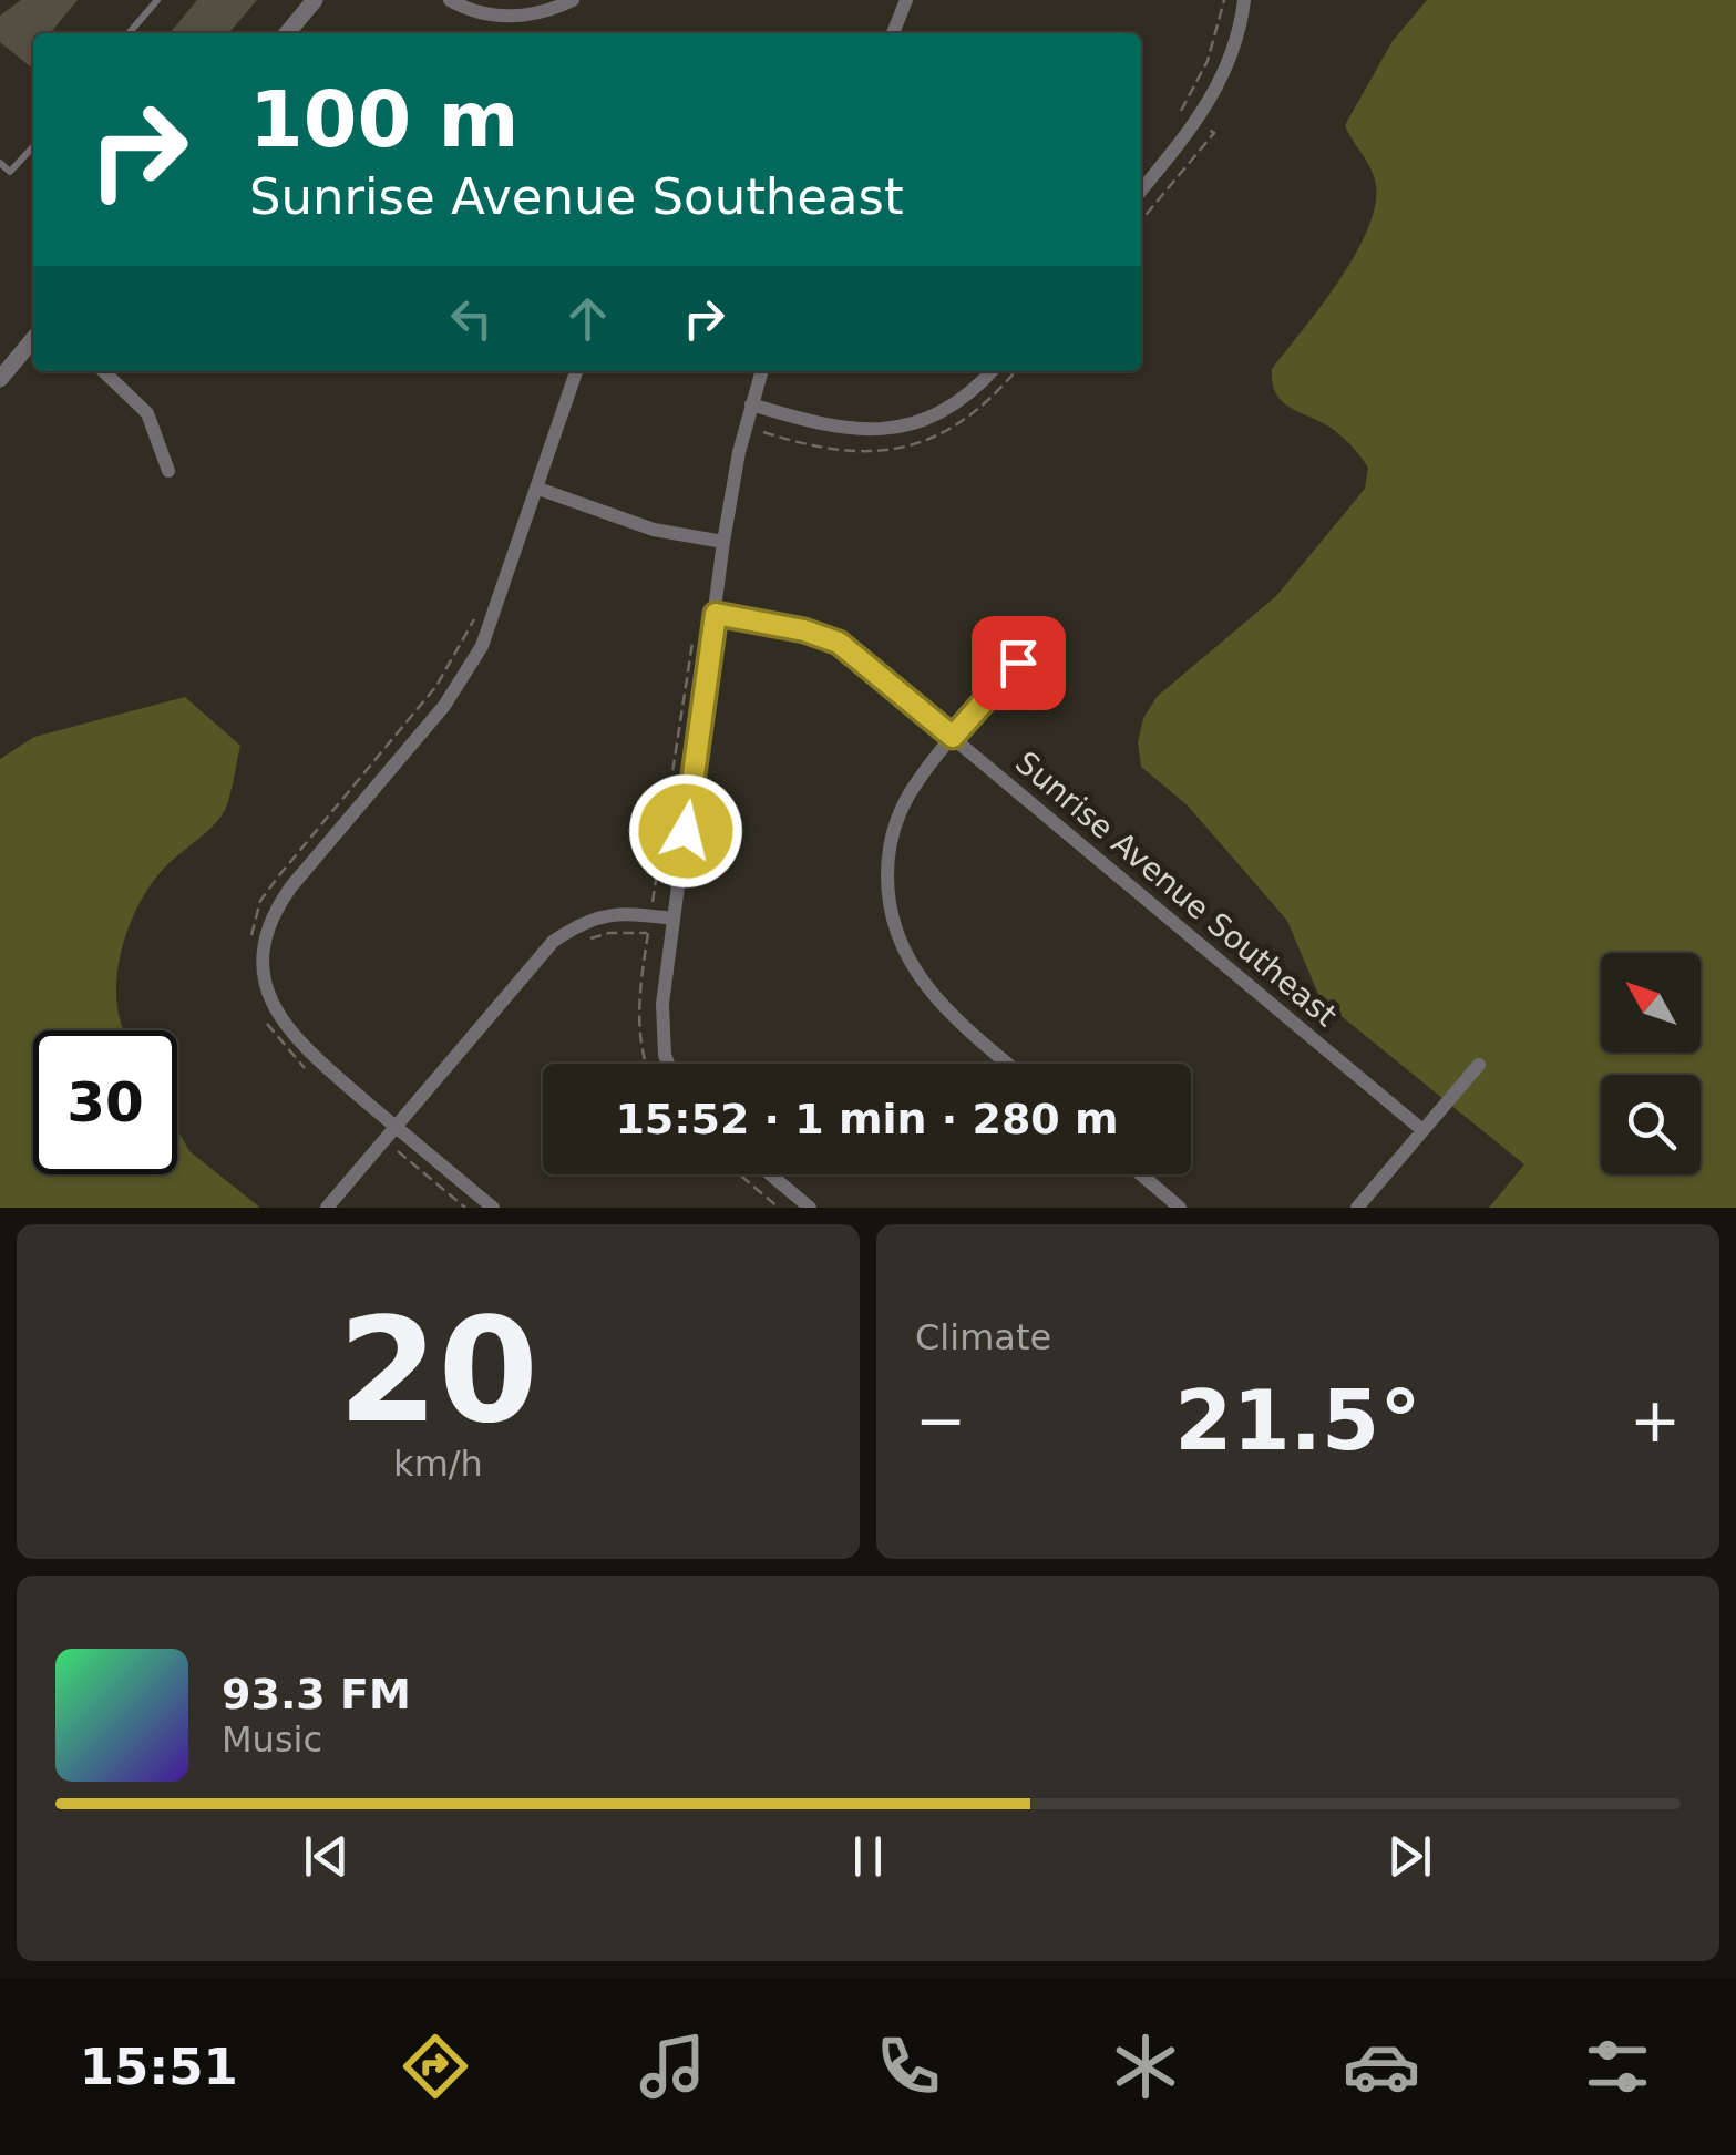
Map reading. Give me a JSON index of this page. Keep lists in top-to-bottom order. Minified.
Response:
{"streets":{"street":["Sunrise Avenue Southeast"]},"north":"top left","page":{"turn":["100 m","Sunrise Avenue Southeast"],"limit":"30","trip":"15:52 · 1 min · 280 m","tile":[["20","km/h"],"Climate"],"heat":["−","21.5°","+"],"song":["93.3 FM","Music"],"tabs":"15:51"}}
